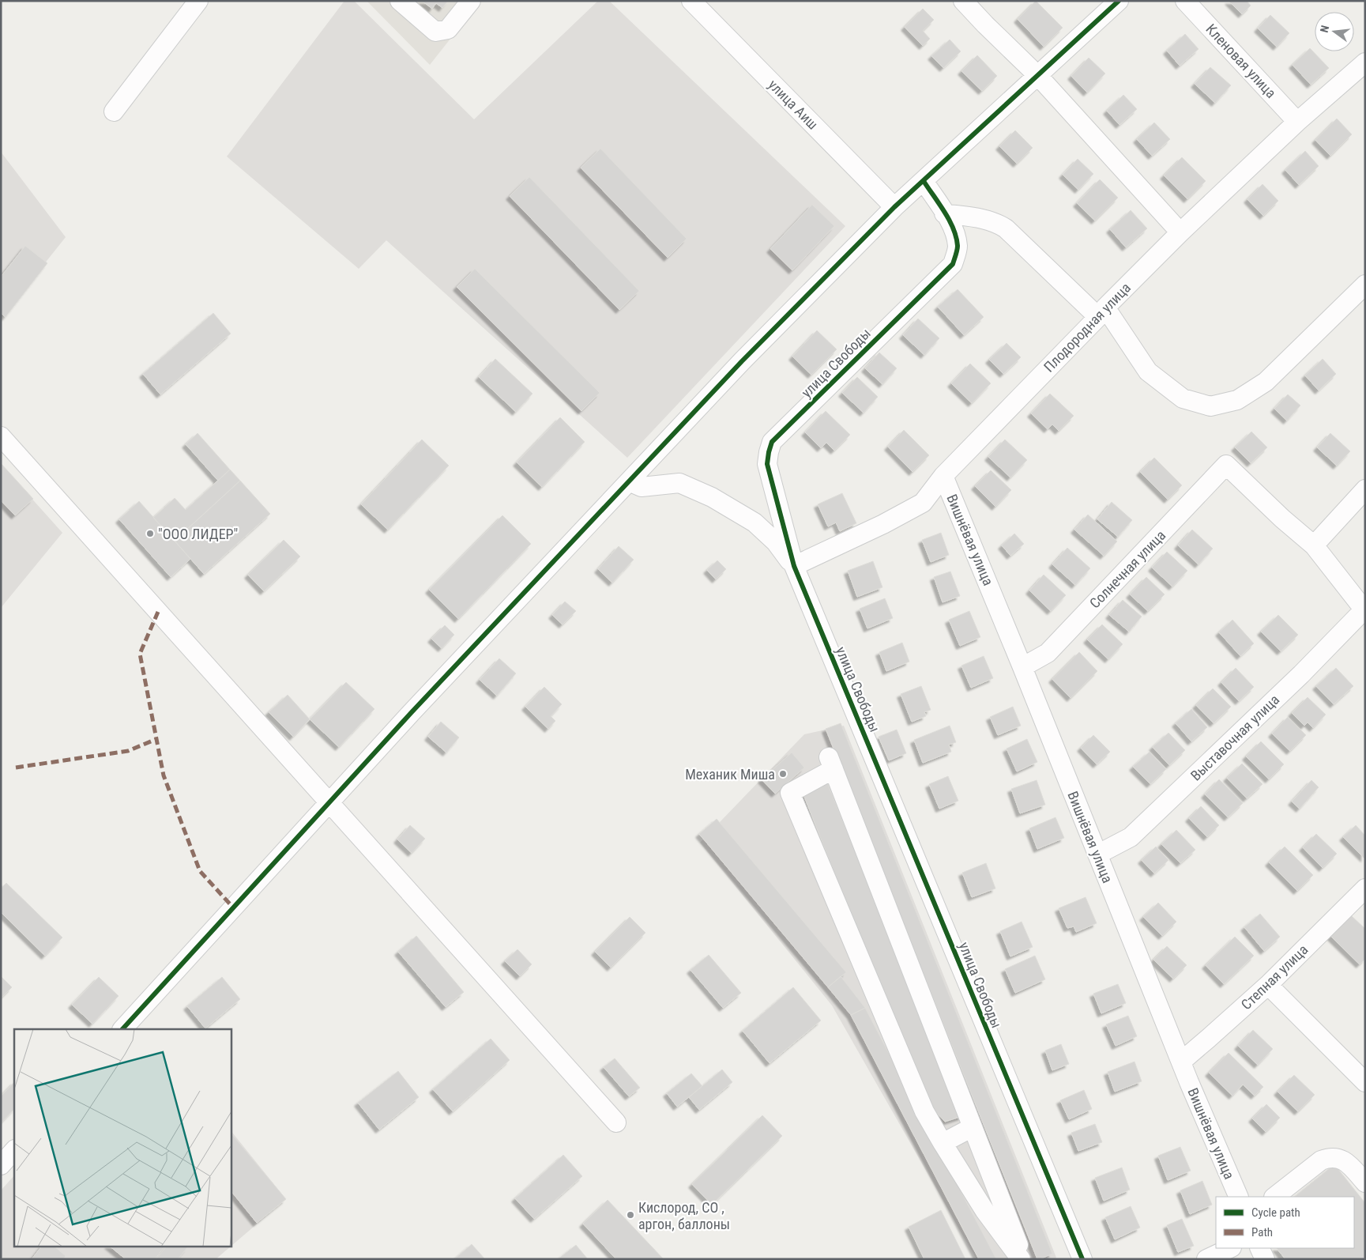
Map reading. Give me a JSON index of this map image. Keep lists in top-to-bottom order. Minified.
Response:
{"streets":{"street":["Кленовая улица","улица Аиш","Плодородная улица","улица Свободы","Вишнёвая улица","Солнечная улица","Выставочная улица","Степная улица"]},"crossings":[["Кленовая улица","Плодородная улица"],["Плодородная улица","улица Свободы"],["Плодородная улица","Вишнёвая улица"],["Вишнёвая улица","Солнечная улица"],["Вишнёвая улица","Выставочная улица"],["Вишнёвая улица","Степная улица"]],"places":["\"ООО ЛИДЕР\"","Механик Миша","Кислород, СО , аргон, баллоны"],"legend":["Cycle path","Path"],"north":"left"}
